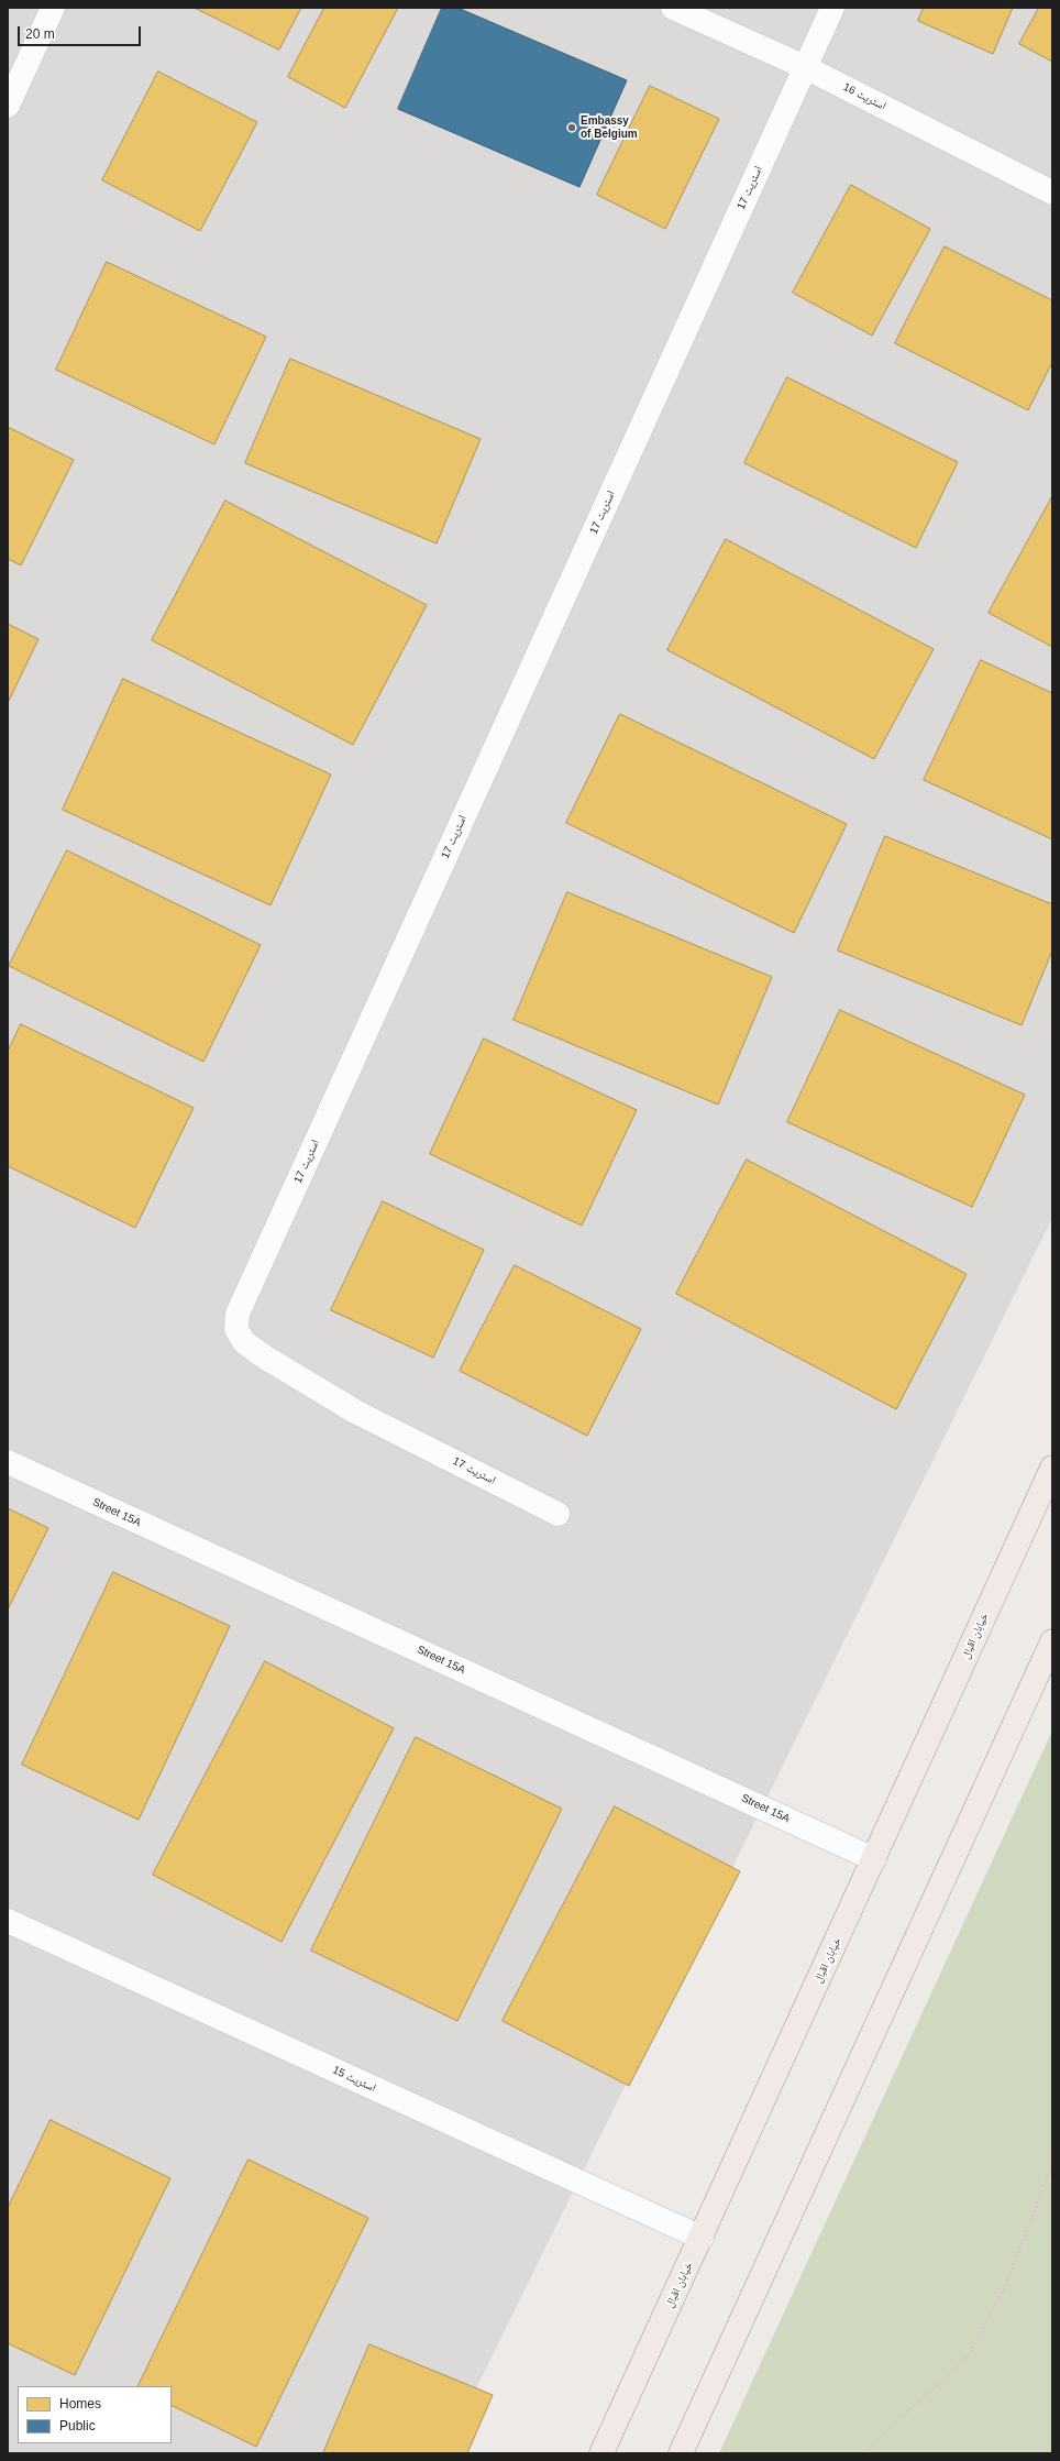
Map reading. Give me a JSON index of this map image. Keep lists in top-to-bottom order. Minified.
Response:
{"streets":{"main road":["خیابان اقبال"],"street":["اسٹریٹ 16","اسٹریٹ 17","Street 15A","اسٹریٹ 15"]},"crossings":[["اسٹریٹ 16","اسٹریٹ 17"],["Street 15A","خیابان اقبال"],["خیابان اقبال","اسٹریٹ 15"]],"places":["Embassy of Belgium"],"legend":["Homes","Public"],"scale_bar":"20 m"}
